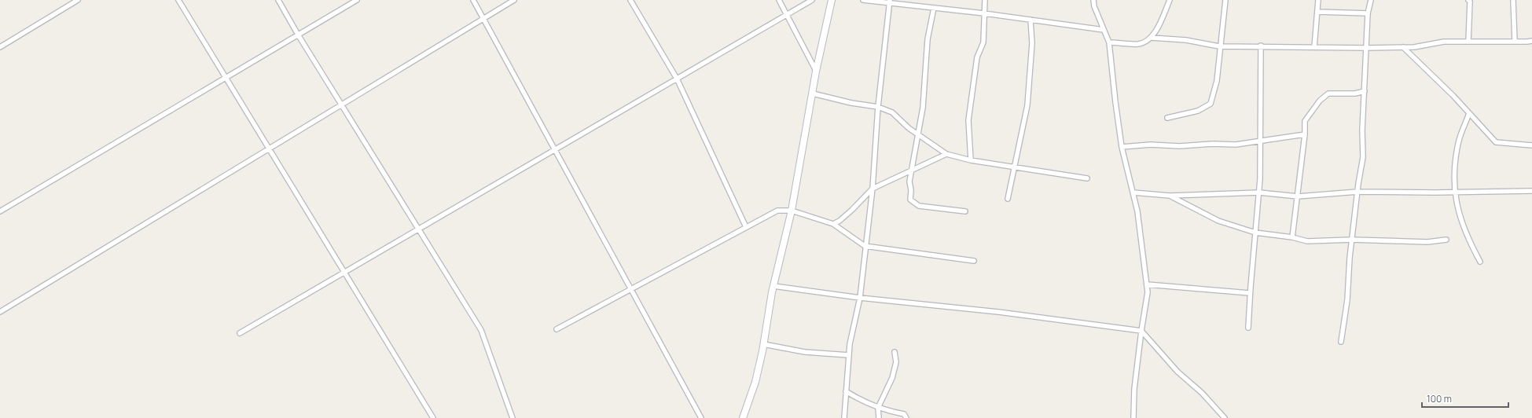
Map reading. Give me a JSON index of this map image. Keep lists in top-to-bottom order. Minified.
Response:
{"scale_bar":"100 m"}
